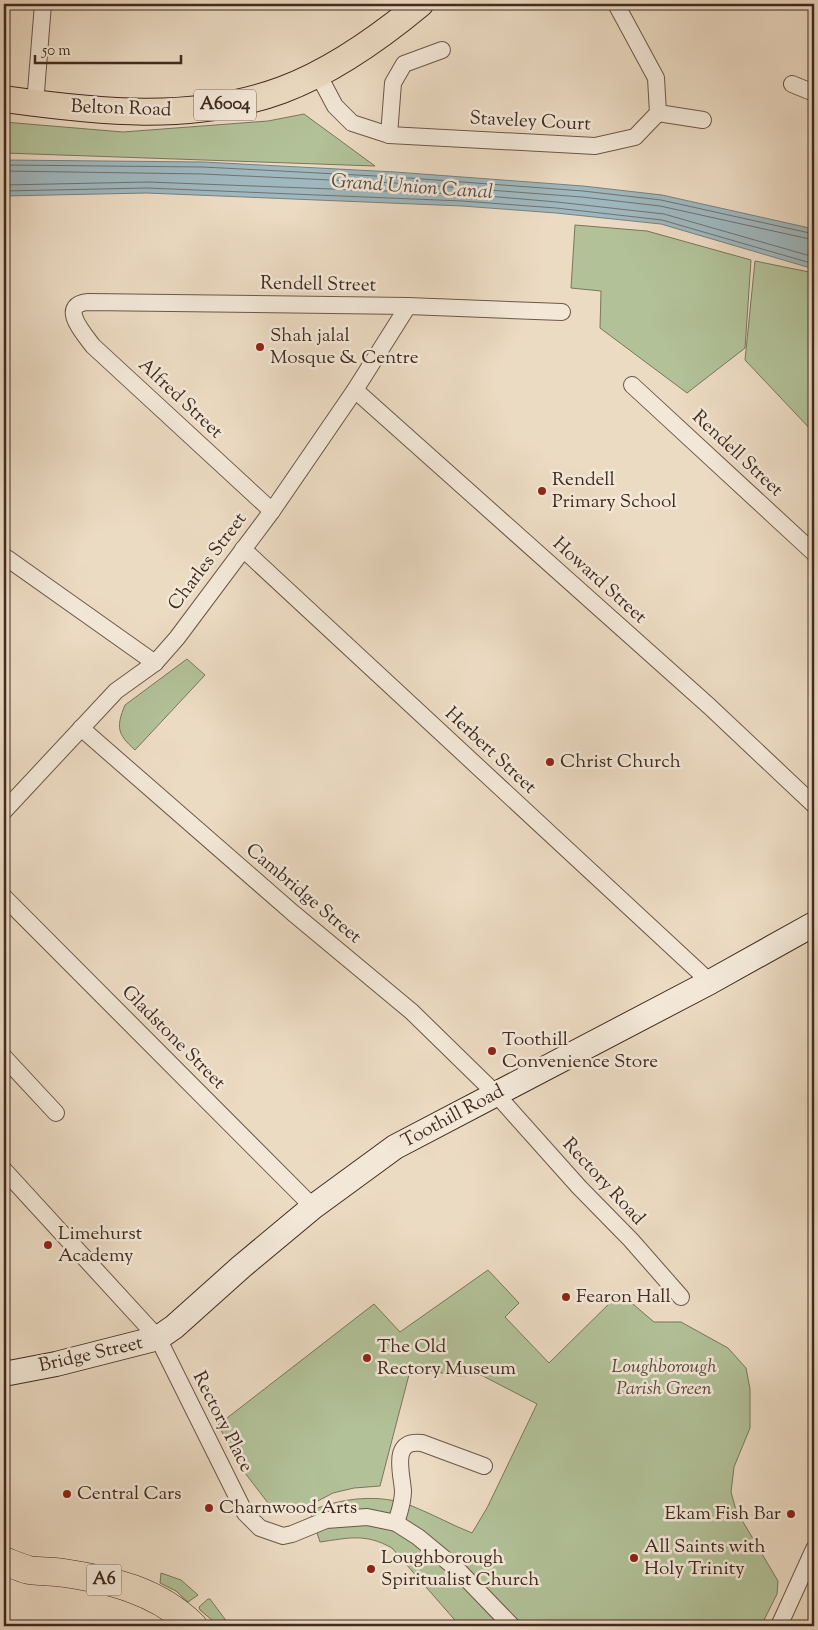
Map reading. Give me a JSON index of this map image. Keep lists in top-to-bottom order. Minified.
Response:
{"streets":{"highway":["A6"],"main road":["A6004","Belton Road","Toothill Road","Bridge Street"],"street":["Staveley Court","Rendell Street","Alfred Street","Charles Street","Howard Street","Herbert Street","Cambridge Street","Gladstone Street","Rectory Road","Rectory Place"]},"crossings":[["Belton Road","Staveley Court"],["Rendell Street","Alfred Street"],["Rendell Street","Charles Street"],["Alfred Street","Charles Street"],["Charles Street","Howard Street"],["Charles Street","Herbert Street"],["Charles Street","Cambridge Street"],["Herbert Street","Toothill Road"],["Cambridge Street","Toothill Road"],["Cambridge Street","Rectory Road"],["Gladstone Street","Toothill Road"],["Toothill Road","Rectory Road"],["Toothill Road","Bridge Street"],["Toothill Road","Rectory Place"],["Bridge Street","Rectory Place"]],"water":["Grand Union Canal"],"parks":["Loughborough Parish Green"],"places":["Shah jalal Mosque & Centre","Rendell Primary School","Christ Church","Toothill Convenience Store","Limehurst Academy","Fearon Hall","The Old Rectory Museum","Central Cars","Charnwood Arts","Ekam Fish Bar","All Saints with Holy Trinity","Loughborough Spiritualist Church"],"scale_bar":"50 m"}
